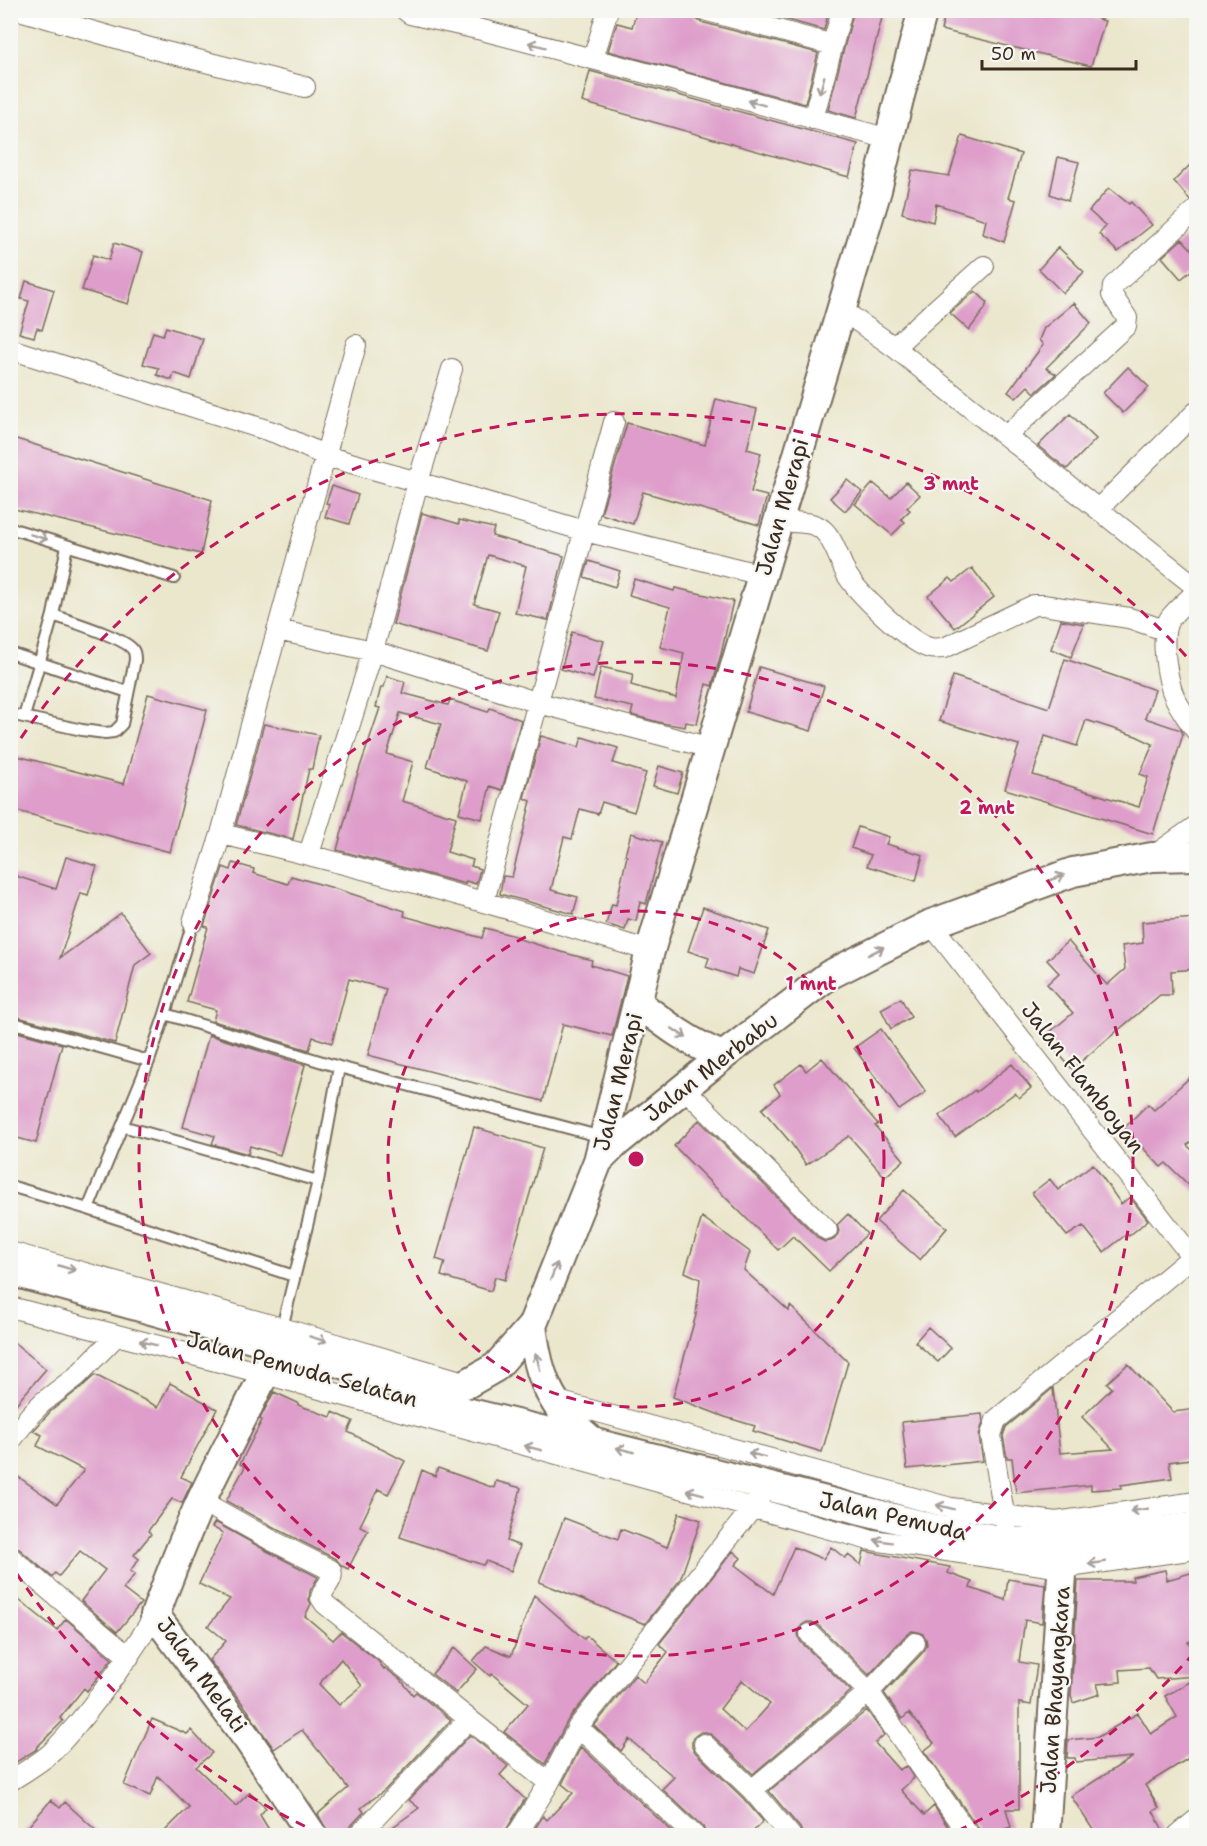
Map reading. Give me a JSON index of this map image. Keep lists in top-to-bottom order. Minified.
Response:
{"streets":{"main road":["Jalan Merapi","Jalan Merbabu","Jalan Pemuda Selatan","Jalan Pemuda","Jalan Melati","Jalan Bhayangkara"],"street":["Jalan Flamboyan"]},"crossings":[["Jalan Merapi","Jalan Merbabu"],["Jalan Merbabu","Jalan Flamboyan"],["Jalan Pemuda Selatan","Jalan Pemuda"],["Jalan Pemuda Selatan","Jalan Melati"],["Jalan Pemuda","Jalan Bhayangkara"]],"one_way":["Jalan Merbabu"],"scale_bar":"50 m","rings":["3 mnt","2 mnt","1 mnt"]}
